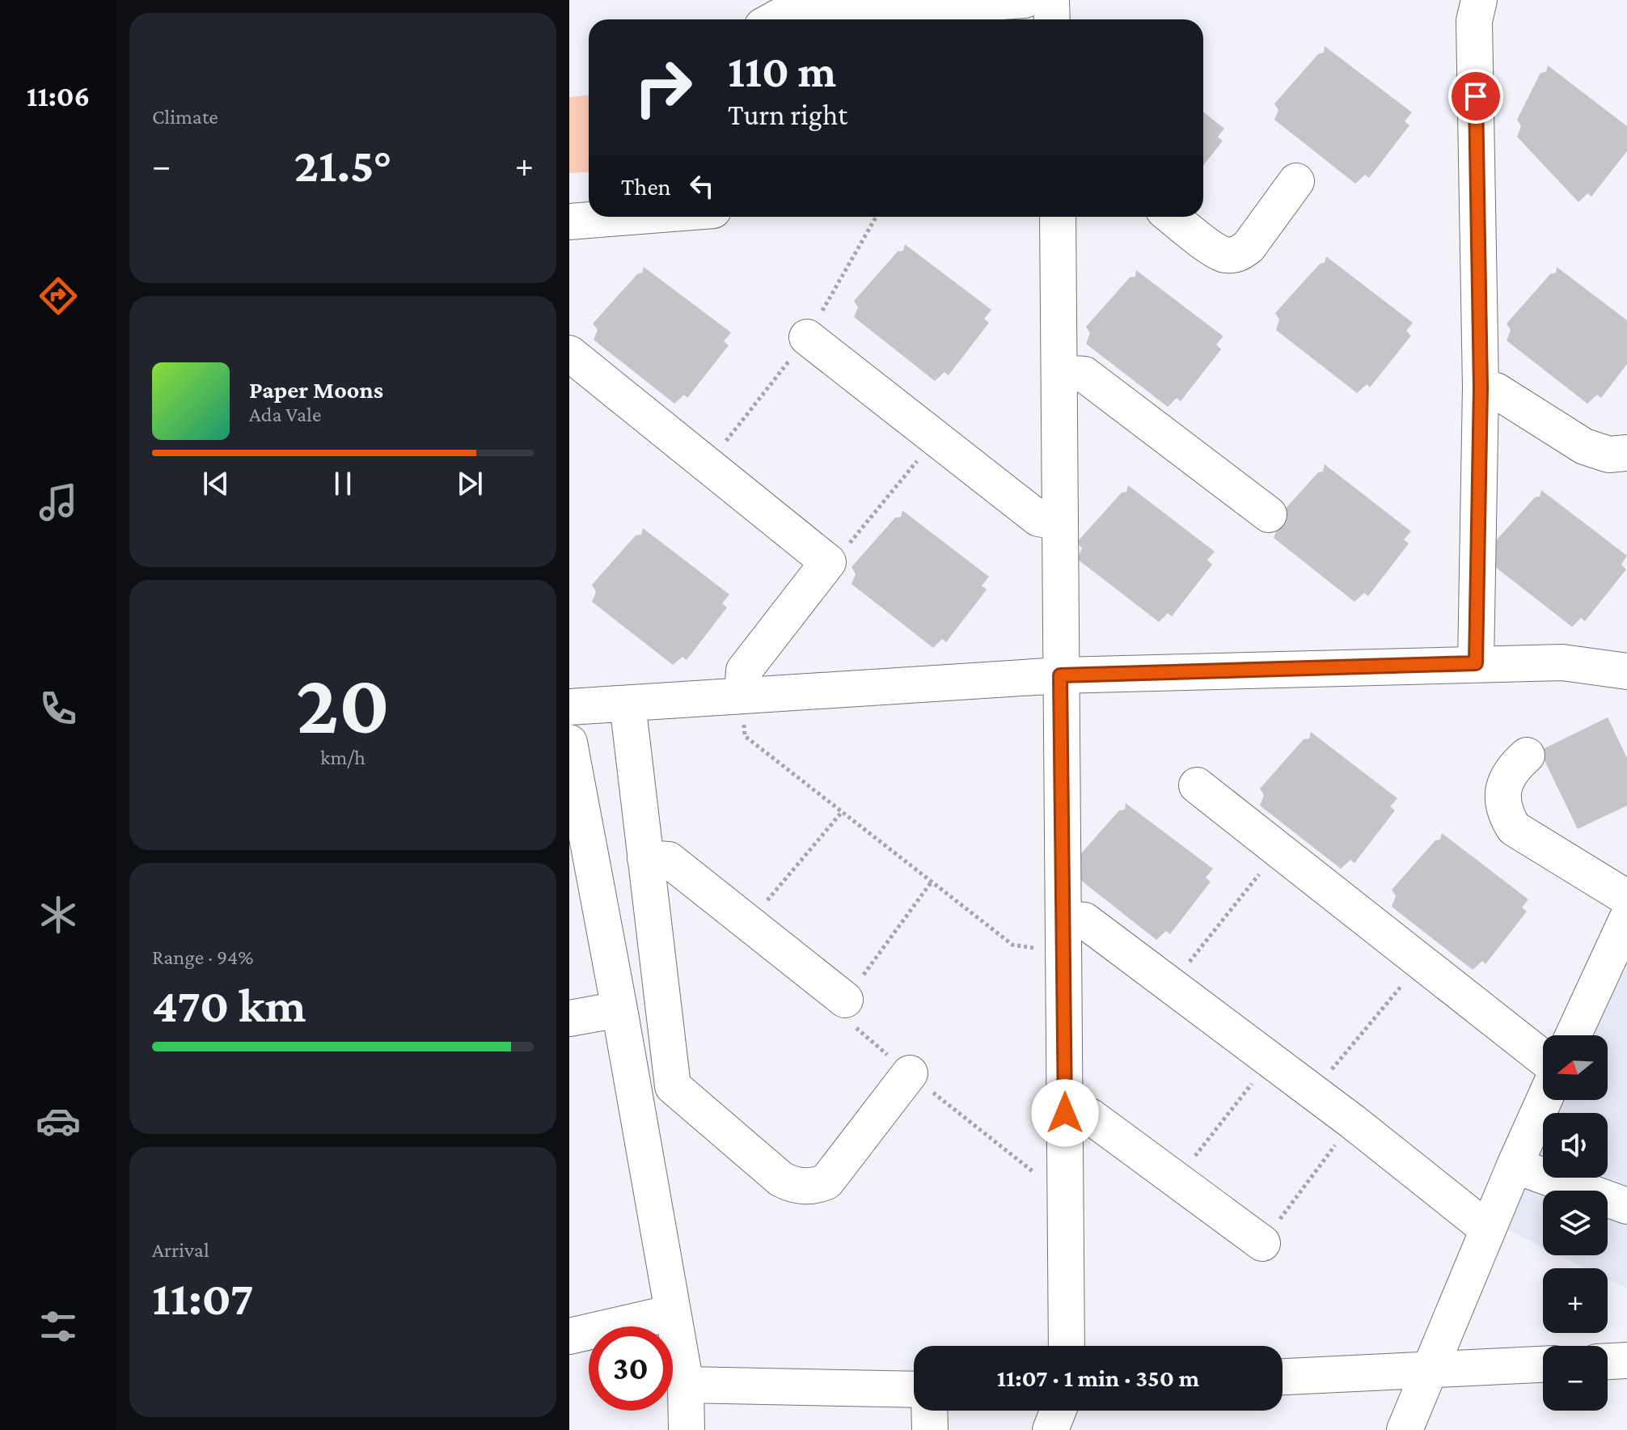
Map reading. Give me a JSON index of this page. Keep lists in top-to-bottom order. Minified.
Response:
{"north":"left","page":{"tabs":"11:06","tile":["Climate",["20","km/h"],["Range · 94%","470 km"],["Arrival","11:07"]],"turn":["110 m","Turn right"],"heat":["−","21.5°","+"],"then":"Then","song":["Paper Moons","Ada Vale"],"map_buttons":["+","−"],"limit":"30","trip":"11:07 · 1 min · 350 m"}}
